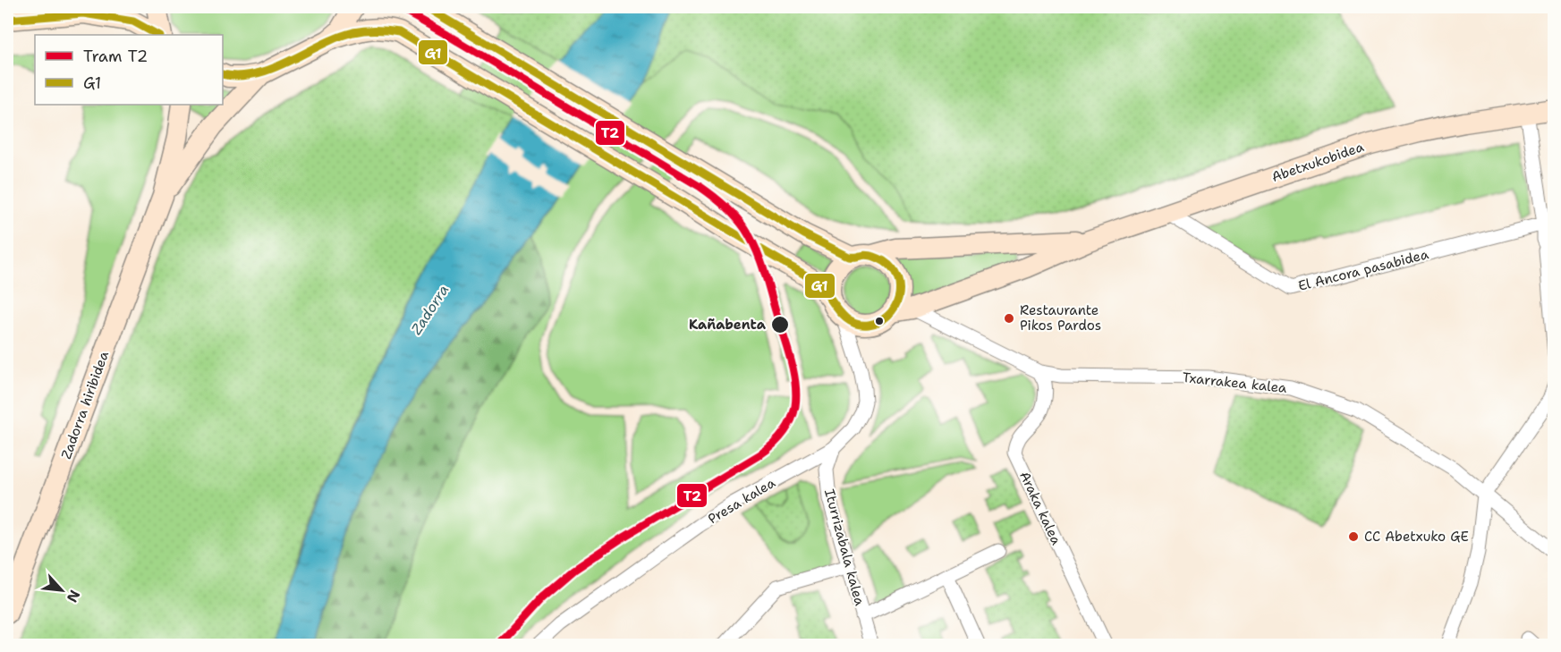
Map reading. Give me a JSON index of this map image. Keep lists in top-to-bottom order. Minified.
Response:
{"streets":{"street":["Abetxukobidea","El Ancora pasabidea","Txarrakea kalea","Zadorra hiribidea","Presa kalea","Araka kalea","Iturrizabala kalea"]},"crossings":[["Abetxukobidea","El Ancora pasabidea"],["Abetxukobidea","Txarrakea kalea"],["Abetxukobidea","Presa kalea"],["Txarrakea kalea","Araka kalea"],["Presa kalea","Iturrizabala kalea"]],"water":["Zadorra"],"places":["Restaurante Pikos Pardos","Kañabenta","CC Abetxuko GE"],"lines":["tram line T2","transit line G1"],"legend":["Tram T2","G1"],"north":"bottom right"}
